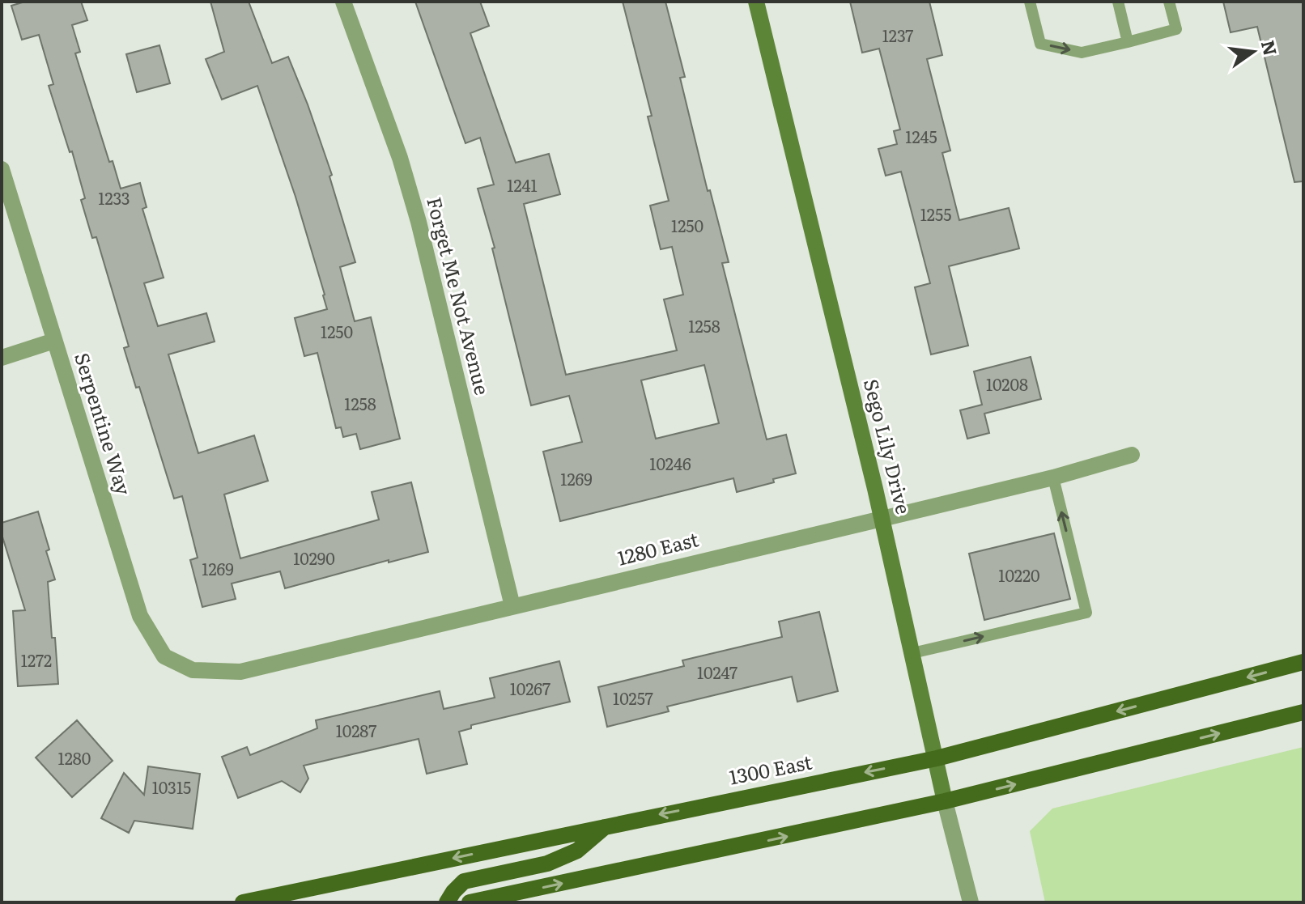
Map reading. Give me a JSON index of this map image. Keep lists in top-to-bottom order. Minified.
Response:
{"streets":{"main road":["Sego Lily Drive","1300 East"],"street":["Forget Me Not Avenue","Serpentine Way","1280 East"]},"crossings":[["Forget Me Not Avenue","1280 East"],["Serpentine Way","1280 East"],["Sego Lily Drive","1280 East"],["Sego Lily Drive","1300 East"]],"house_numbers":["1237","1245","1241","1233","1255","1250","1258","1250","10208","1258","10246","1269","10290","1269","10220","1272","10247","10267","10257","10287","1280","10315"],"north":"right"}
